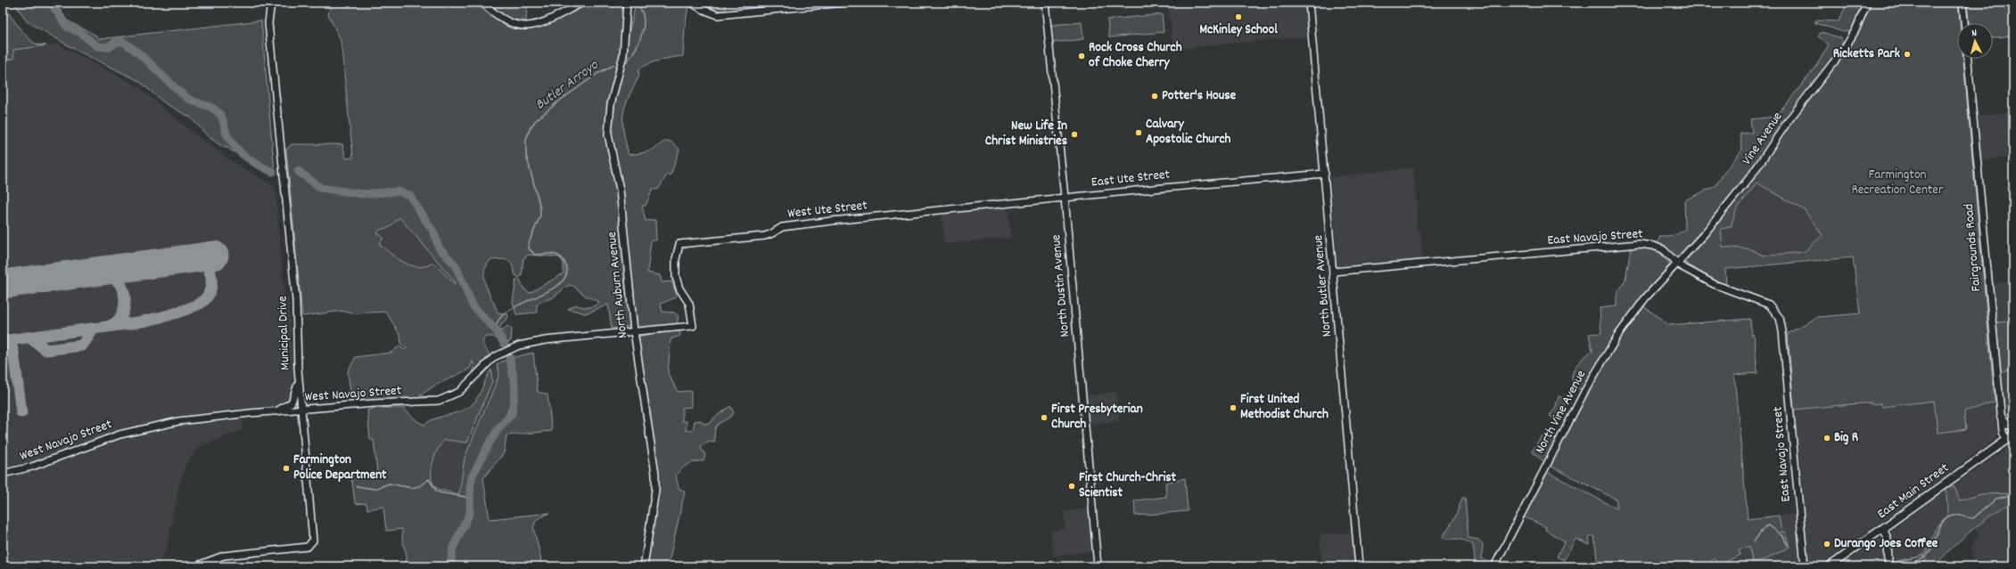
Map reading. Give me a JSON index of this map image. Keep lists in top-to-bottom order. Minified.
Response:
{"streets":{"main road":["East Main Street"],"street":["Vine Avenue","East Ute Street","West Ute Street","East Navajo Street","Fairgrounds Road","North Auburn Avenue","North Dustin Avenue","North Butler Avenue","Municipal Drive","West Navajo Street","North Vine Avenue"]},"crossings":[["Vine Avenue","East Navajo Street"],["Vine Avenue","North Vine Avenue"],["East Ute Street","West Ute Street"],["East Ute Street","North Dustin Avenue"],["East Ute Street","North Butler Avenue"],["West Ute Street","West Navajo Street"],["East Navajo Street","North Butler Avenue"],["Fairgrounds Road","East Main Street"],["North Auburn Avenue","West Navajo Street"],["Municipal Drive","West Navajo Street"]],"water":["Butler Arroyo"],"parks":["Farmington Recreation Center"],"places":["McKinley School","Ricketts Park","Rock Cross Church of Choke Cherry","Potter's House","Calvary Apostolic Church","New Life In Christ Ministries","First United Methodist Church","First Presbyterian Church","Big R","Farmington Police Department","First Church-Christ Scientist","Durango Joes Coffee"],"north":"top"}
